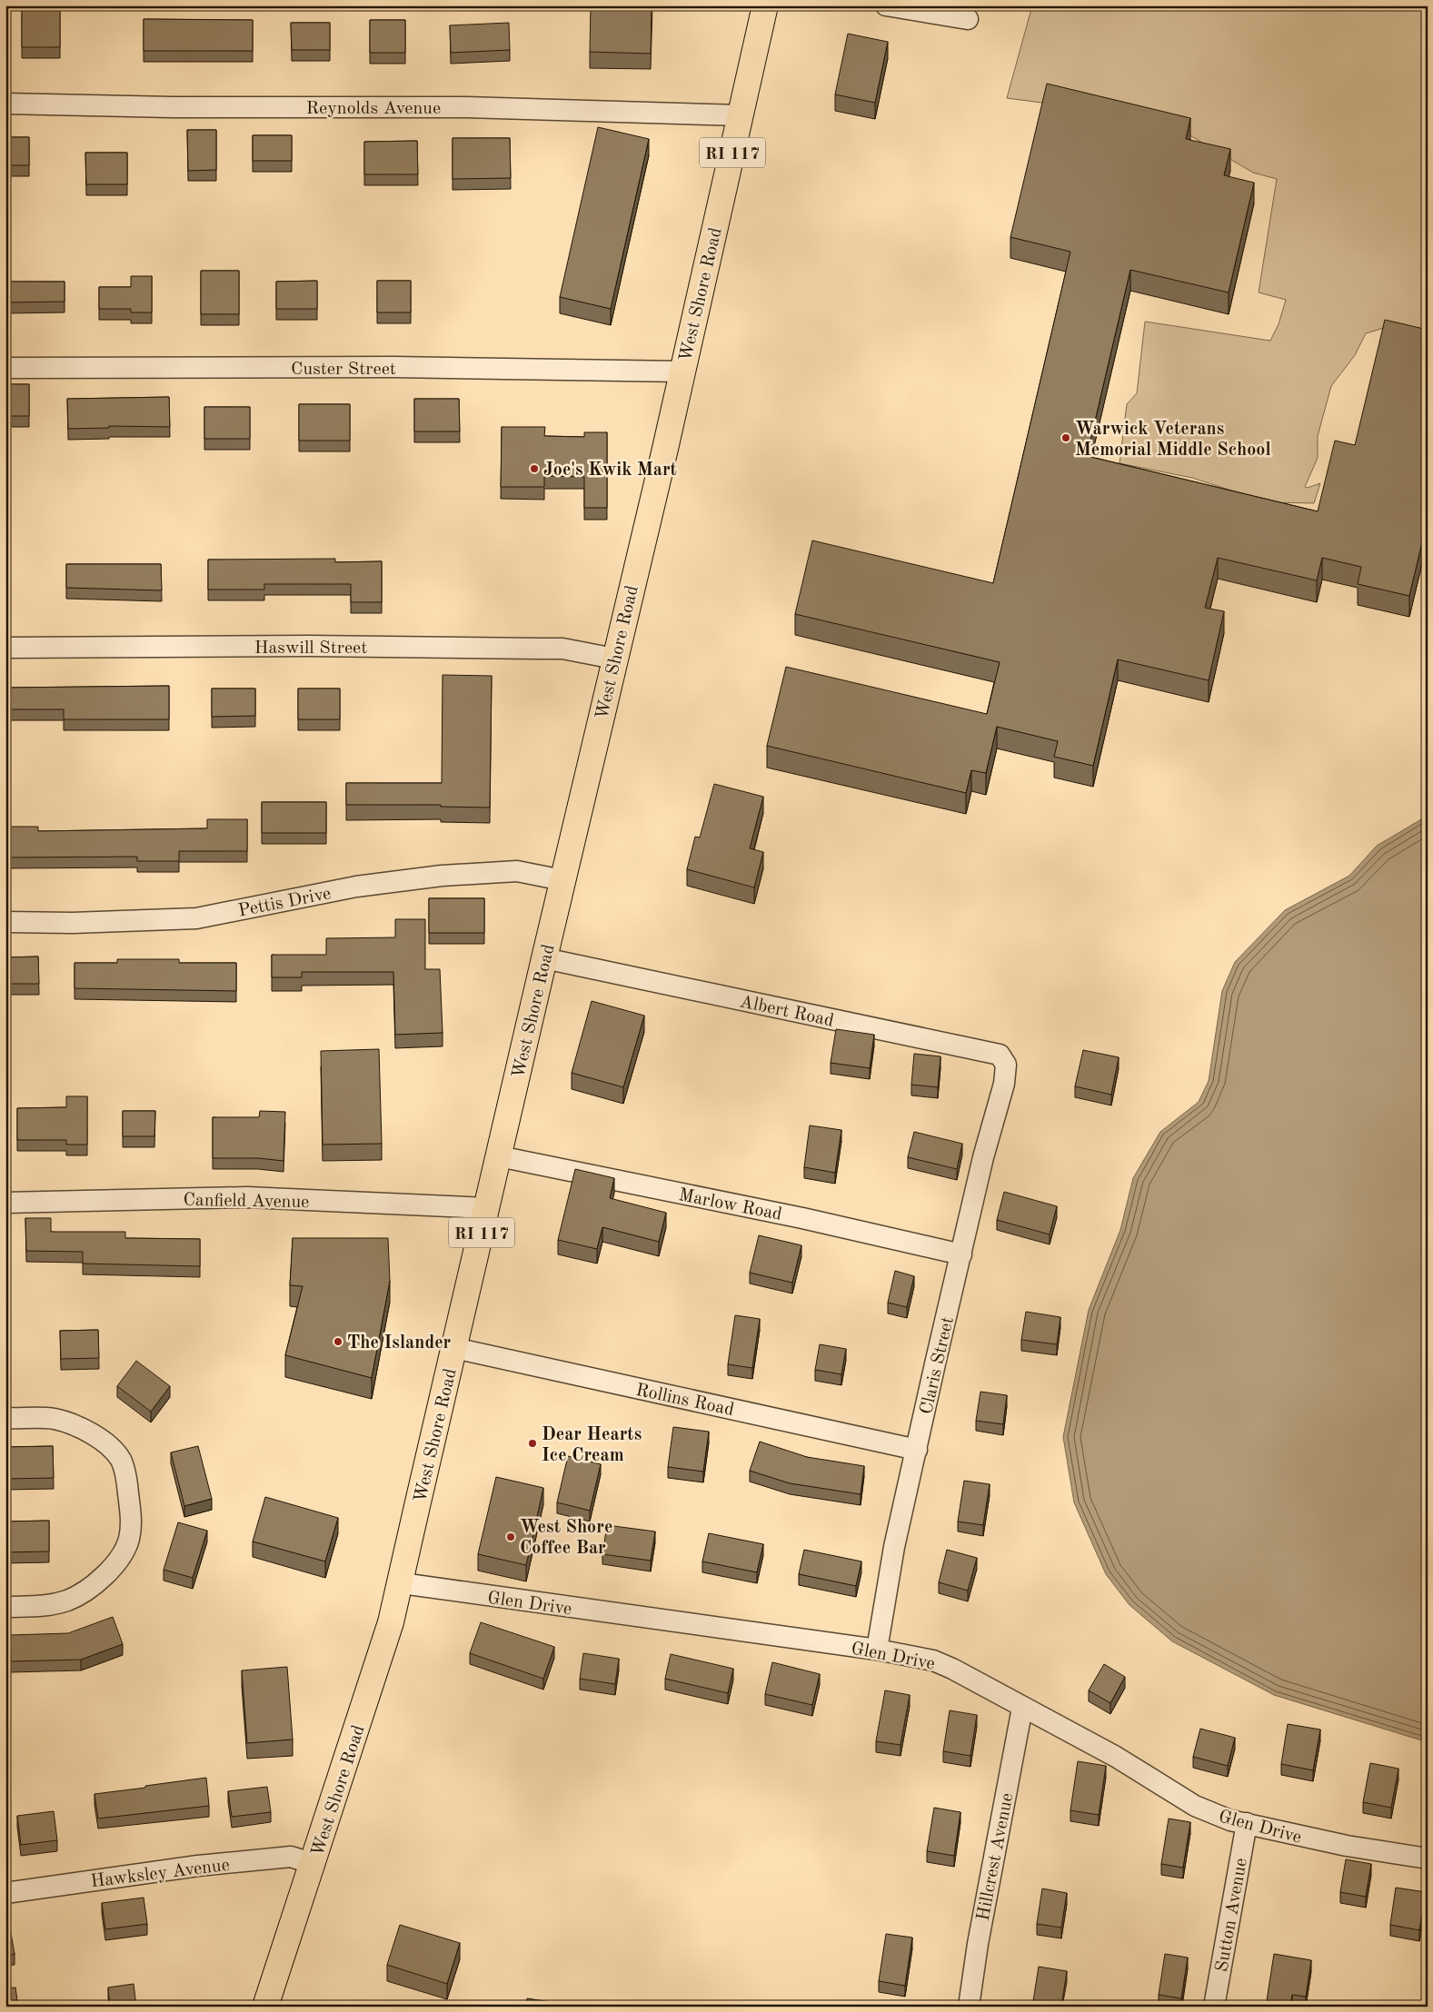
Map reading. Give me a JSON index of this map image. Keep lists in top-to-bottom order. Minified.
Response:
{"streets":{"main road":["RI 117","West Shore Road"],"street":["Reynolds Avenue","Custer Street","Haswill Street","Pettis Drive","Albert Road","Canfield Avenue","Marlow Road","Claris Street","Rollins Road","Glen Drive","Hillcrest Avenue","Hawksley Avenue","Sutton Avenue"]},"crossings":[["Reynolds Avenue","West Shore Road"],["West Shore Road","Custer Street"],["West Shore Road","Haswill Street"],["West Shore Road","Pettis Drive"],["West Shore Road","Albert Road"],["West Shore Road","Canfield Avenue"],["West Shore Road","Marlow Road"],["West Shore Road","Rollins Road"],["West Shore Road","Glen Drive"],["West Shore Road","Hawksley Avenue"],["Albert Road","Claris Street"],["Marlow Road","Claris Street"],["Claris Street","Rollins Road"],["Claris Street","Glen Drive"],["Glen Drive","Hillcrest Avenue"],["Glen Drive","Sutton Avenue"]],"places":["Warwick Veterans Memorial Middle School","Joe's Kwik Mart","The Islander","Dear Hearts Ice Cream","West Shore Coffee Bar"]}
